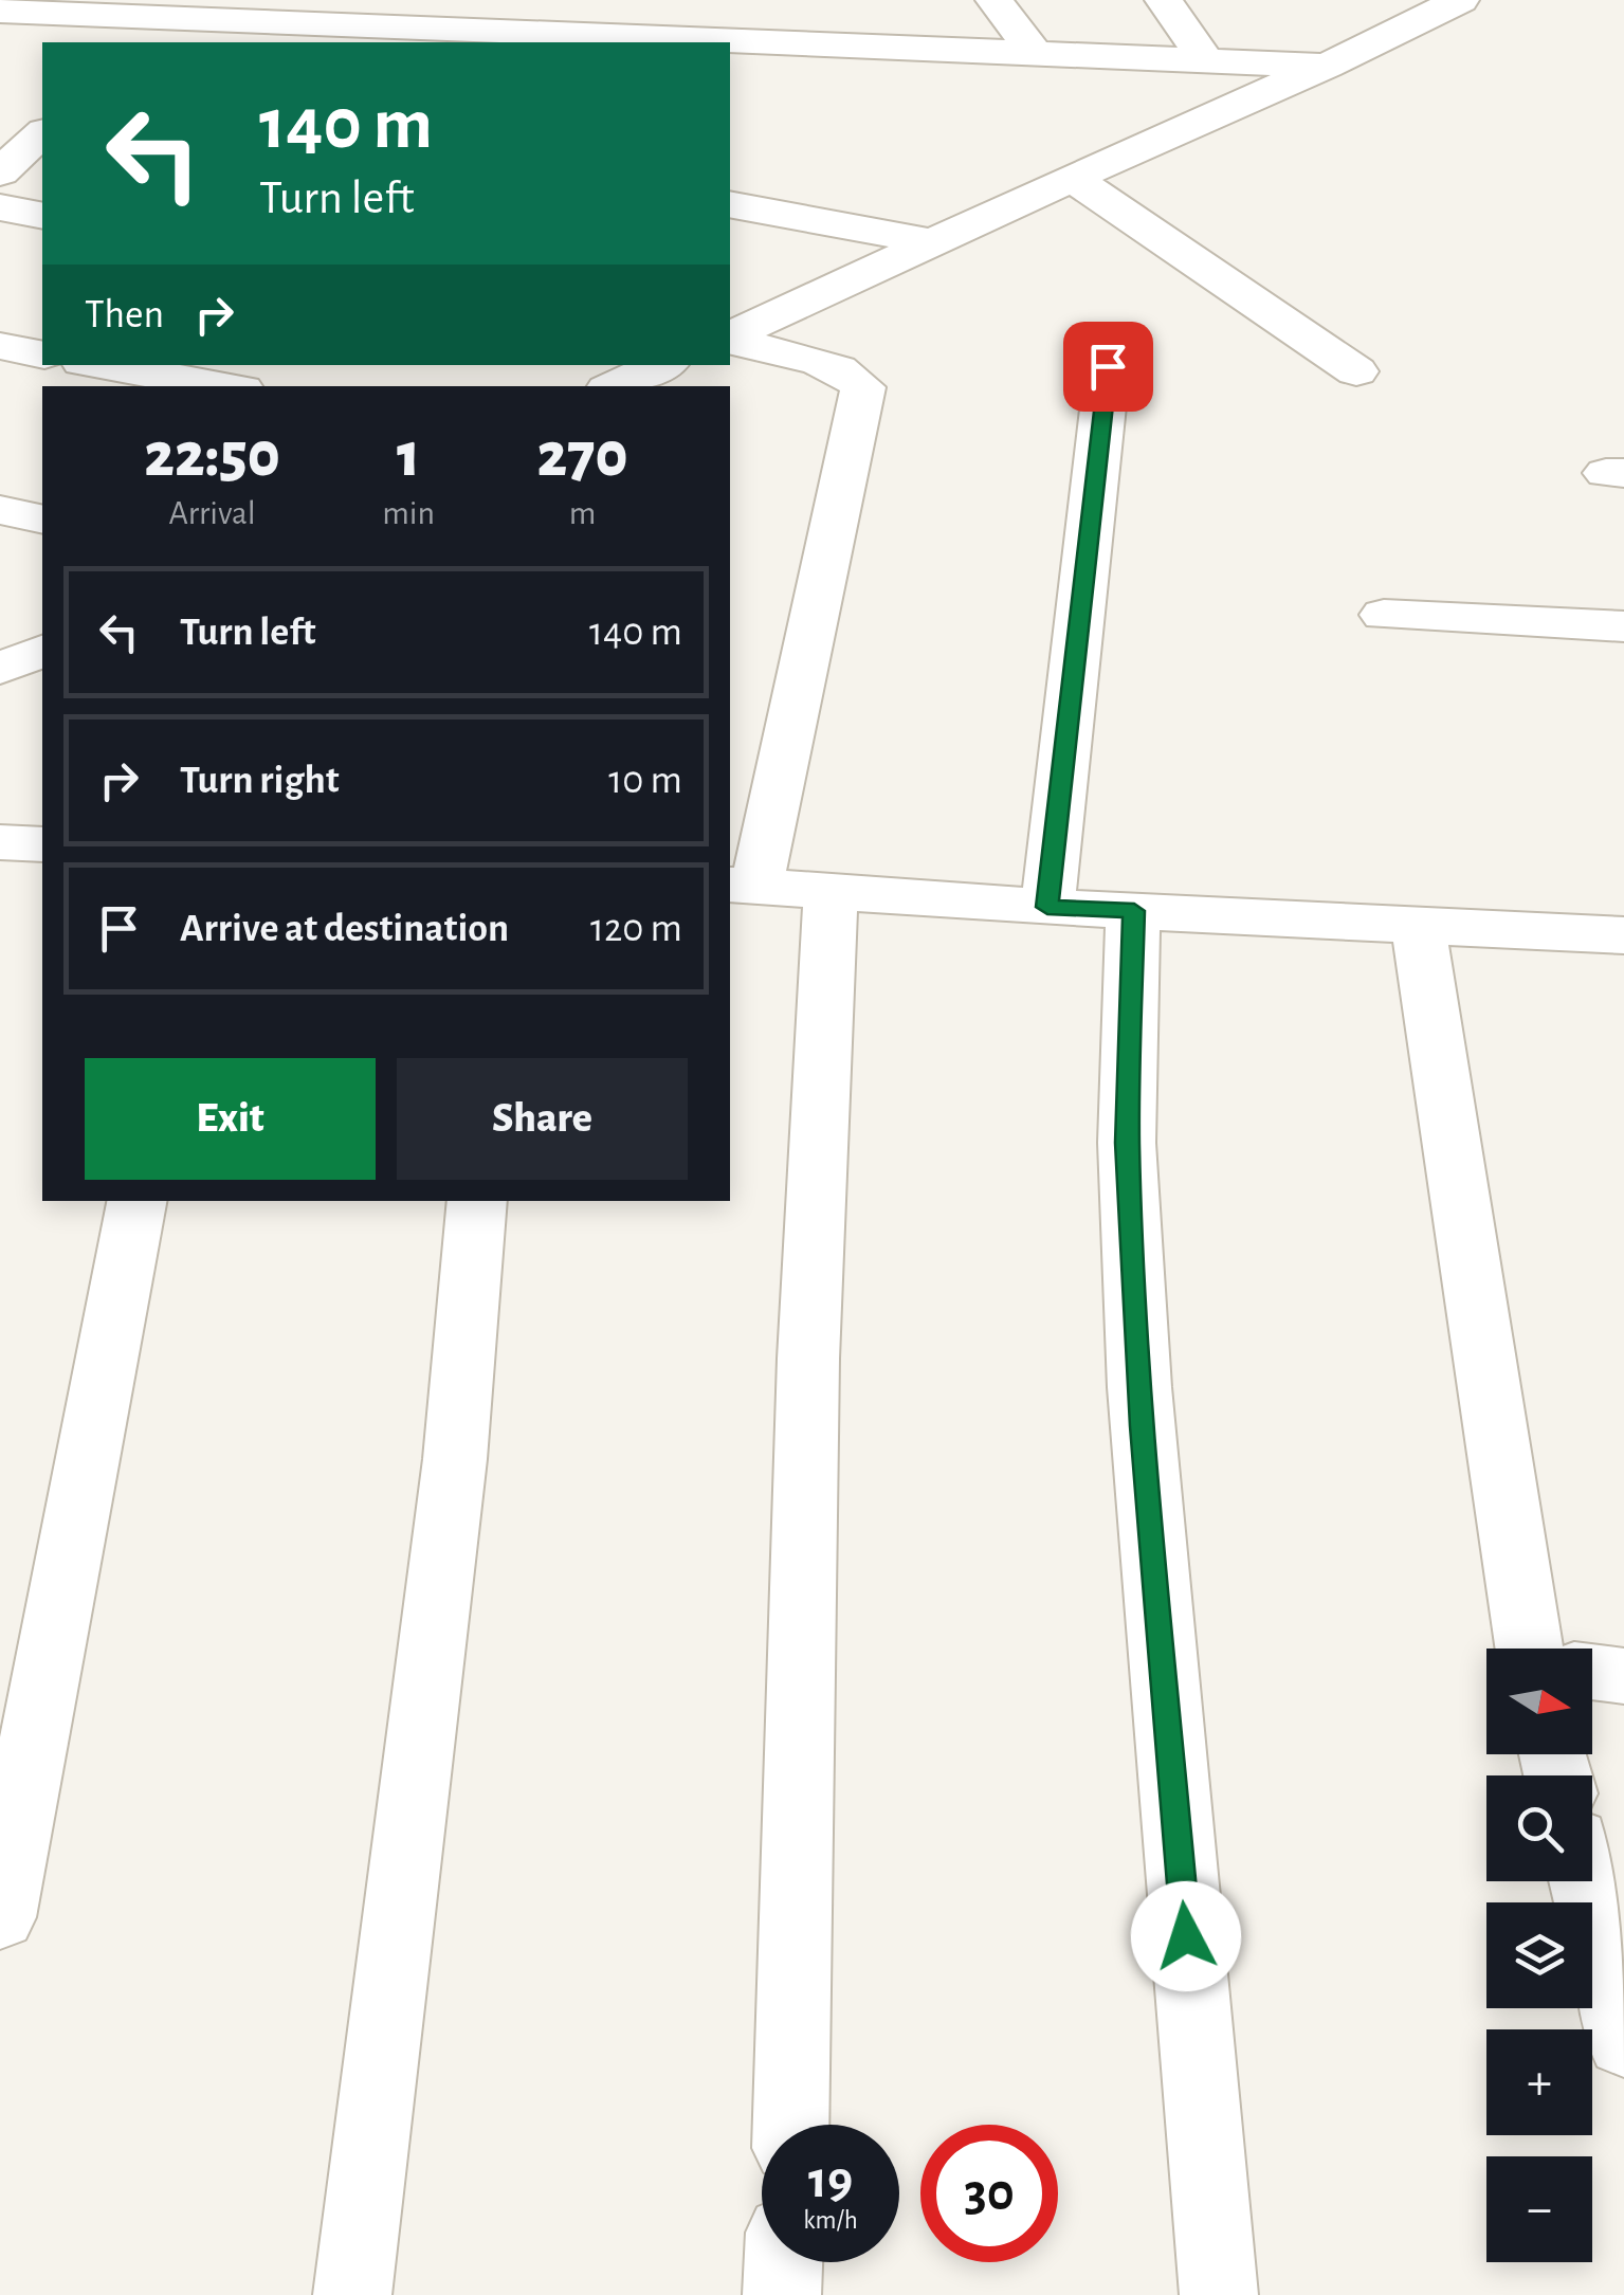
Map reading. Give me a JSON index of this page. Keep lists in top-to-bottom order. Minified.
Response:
{"north":"right","page":{"turn":["140 m","Turn left"],"then":"Then","eta":["22:50","Arrival","1","min","270","m"],"list":[{"name":"Turn left","value":"140 m"},{"name":"Turn right","value":"10 m"},{"name":"Arrive at destination","value":"120 m"}],"buttons":["Exit","Share"],"map_buttons":["+","−"],"speed":"19 km/h","limit":"30"}}
